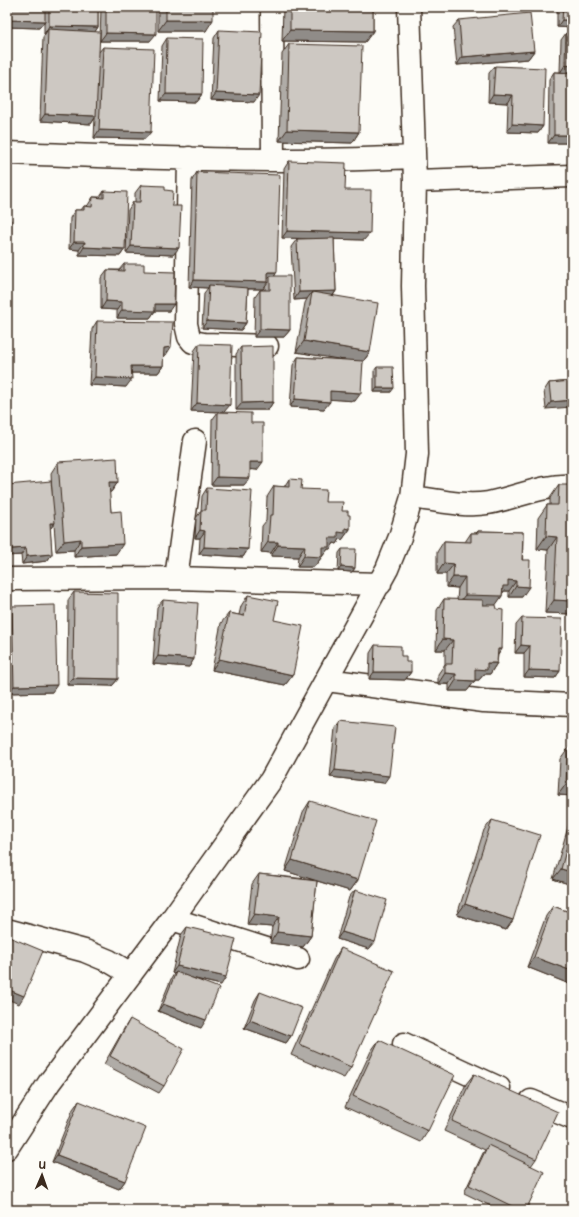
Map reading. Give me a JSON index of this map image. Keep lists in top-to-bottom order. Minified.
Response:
{"north":"top"}
